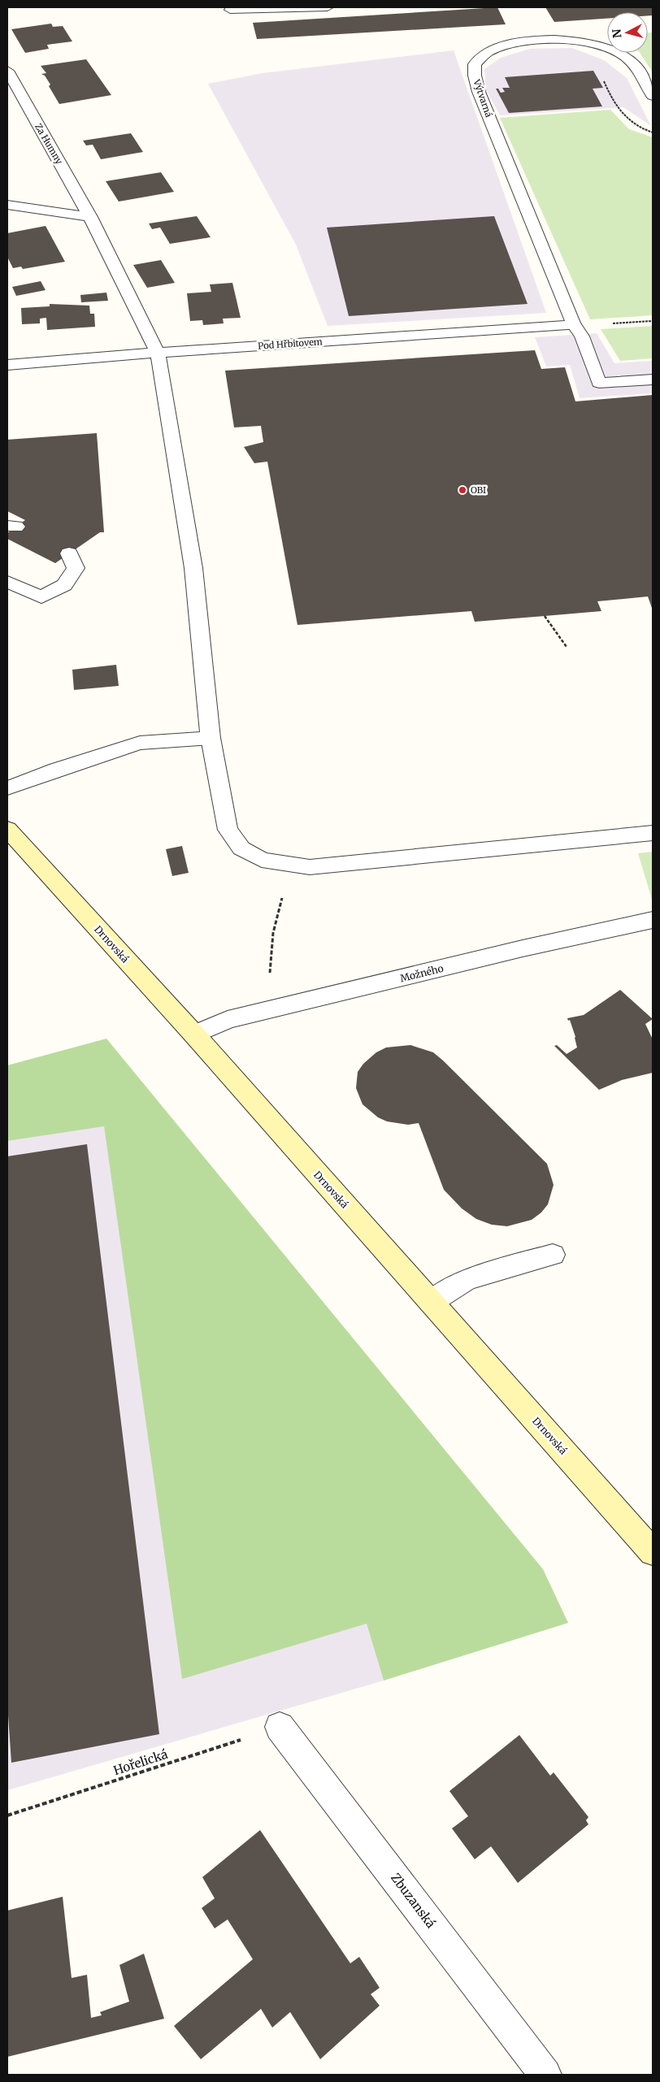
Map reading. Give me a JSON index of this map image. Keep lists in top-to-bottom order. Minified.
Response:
{"streets":{"main road":["Drnovská"],"street":["Výtvarná","Za Humny","Pod Hřbitovem","Možného","Zbuzanská"],"path":["Hořelická"]},"crossings":[["Výtvarná","Pod Hřbitovem"],["Za Humny","Pod Hřbitovem"],["Drnovská","Možného"],["Hořelická","Zbuzanská"]],"places":["OBI"],"north":"left"}
